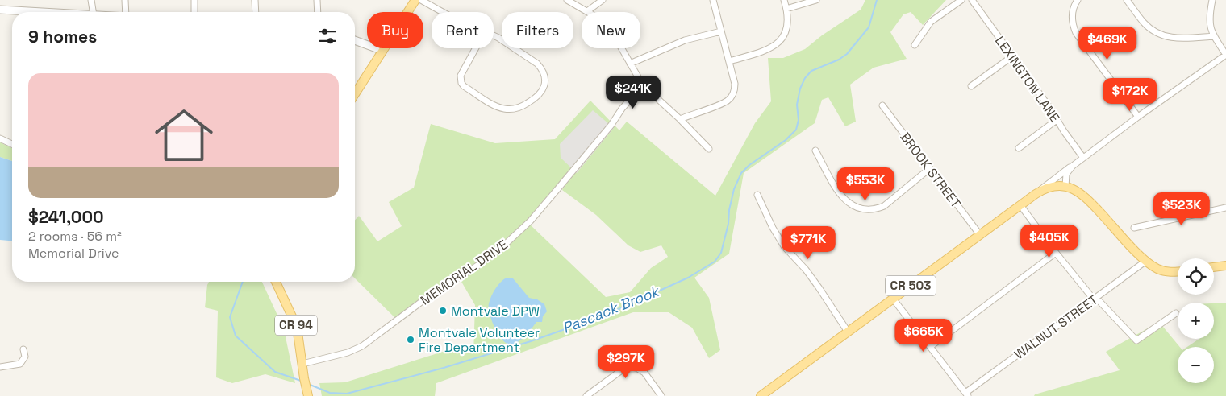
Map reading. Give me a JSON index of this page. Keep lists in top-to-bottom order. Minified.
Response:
{"streets":{"main road":["CR 503","CR 94"],"street":["LEXINGTON LANE","BROOK STREET","MEMORIAL DRIVE","WALNUT STREET"]},"crossings":[["BROOK STREET","CR 503"],["MEMORIAL DRIVE","CR 94"]],"water":["Pascack Brook"],"places":["Montvale DPW","Montvale Volunteer Fire Department"],"page":{"chip":["Buy","Rent","Filters","New"],"heading":"9 homes","price":["$469K","$241K","$172K","$553K","$523K","$405K","$771K","$665K","$297K"],"list":[{"name":"$241,000","note":"2 rooms · 56 m² · Memorial Drive"}],"map_buttons":["+","−"]}}
